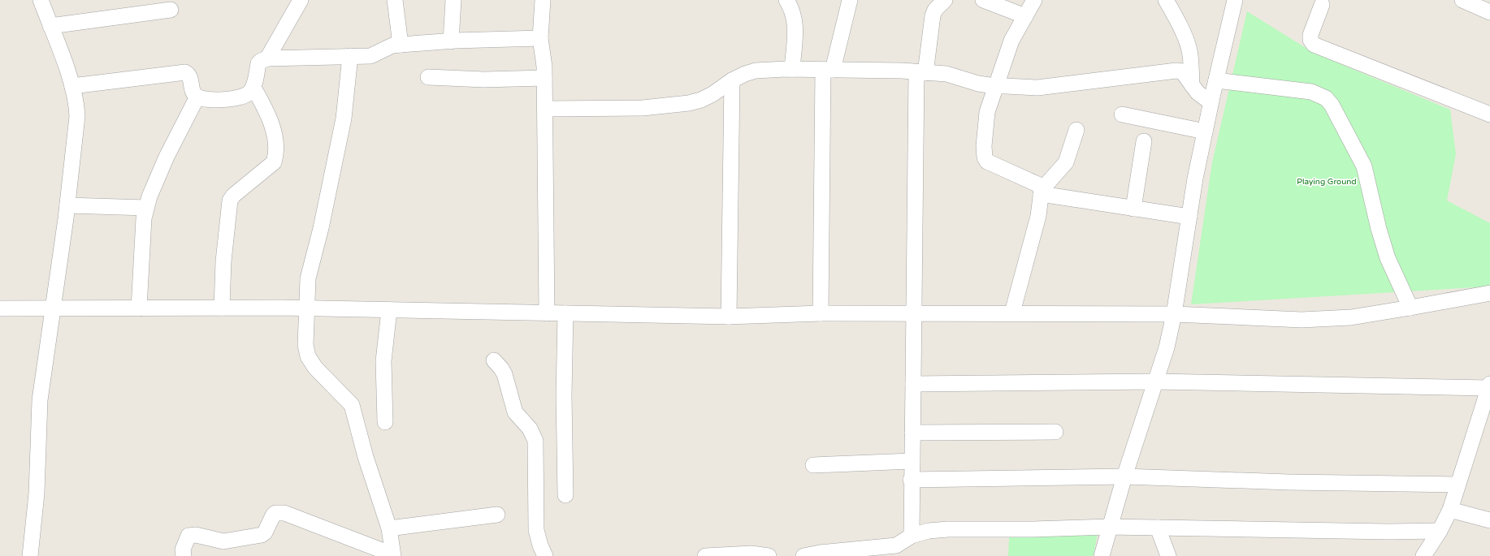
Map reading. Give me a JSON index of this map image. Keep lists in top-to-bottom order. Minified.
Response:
{"parks":["Playing Ground"]}
